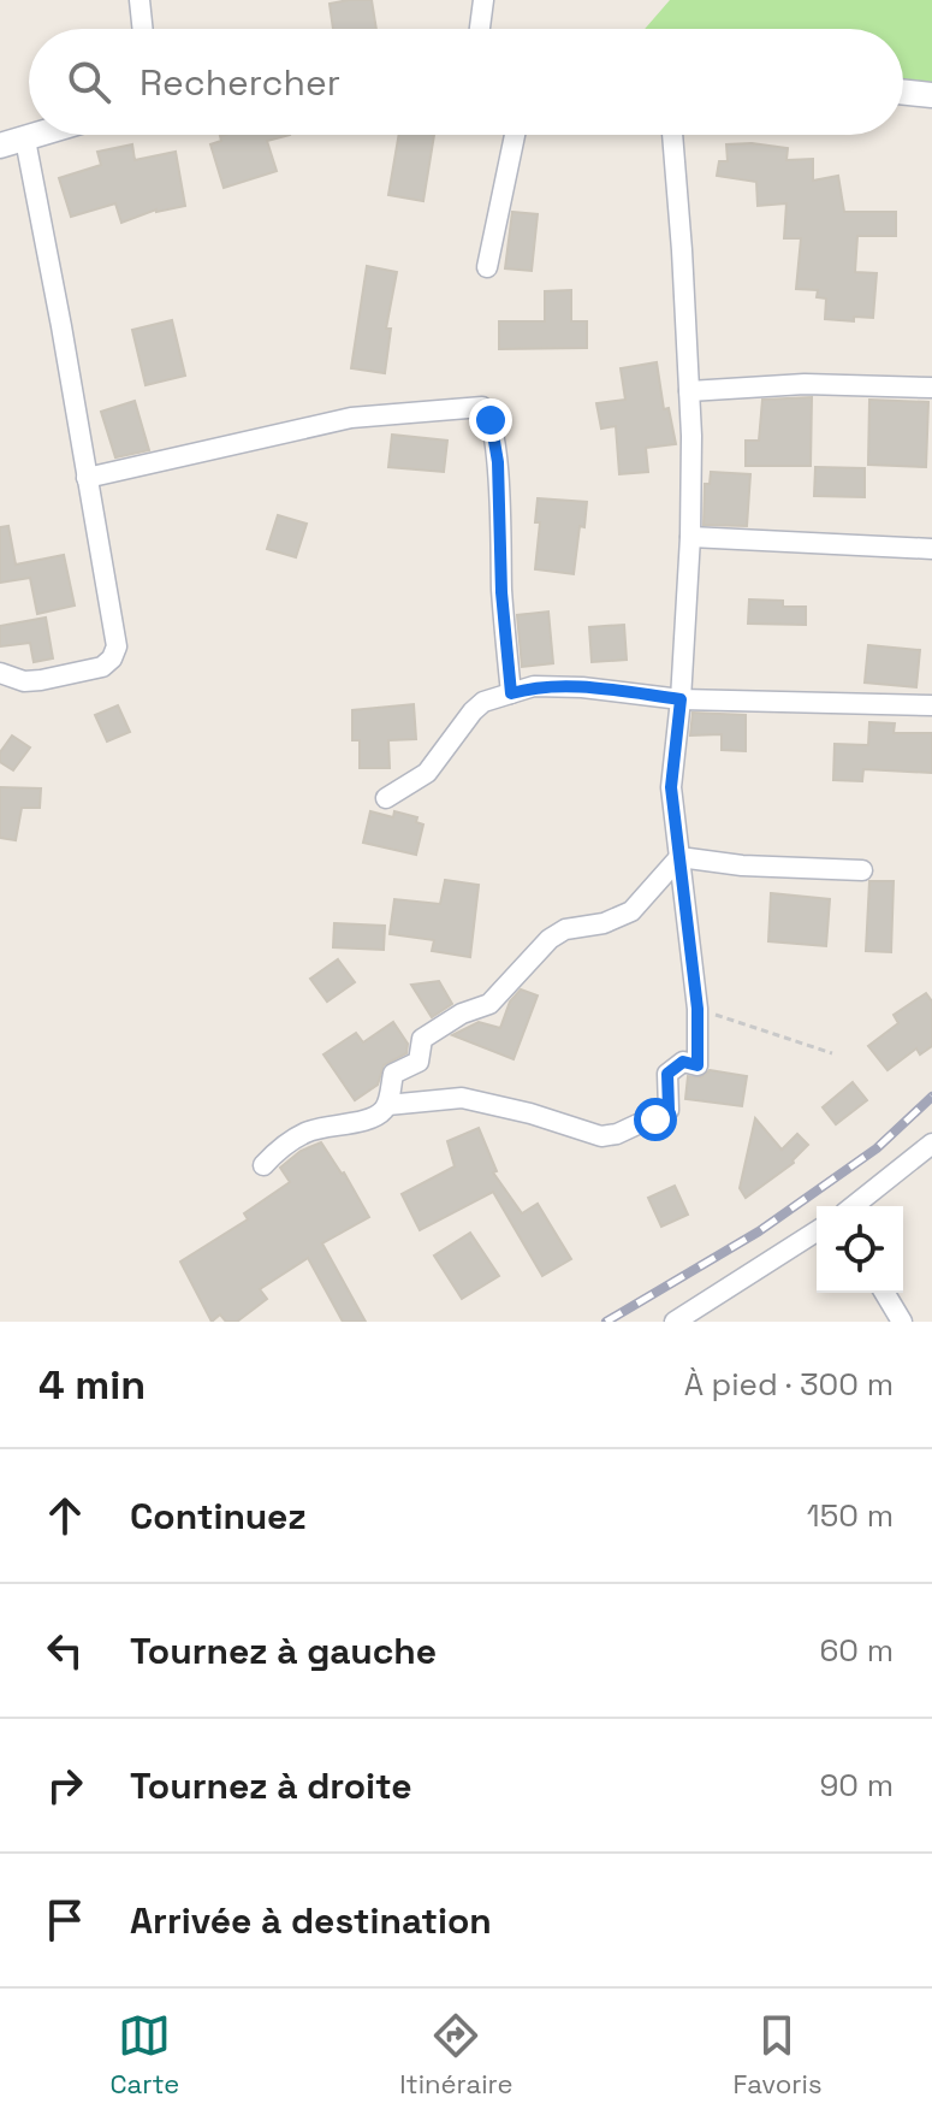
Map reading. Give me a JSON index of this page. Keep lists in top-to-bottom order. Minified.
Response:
{"page":{"search":"Rechercher","heading":["4 min","À pied · 300 m"],"list":[["Continuez","150 m"],["Tournez à gauche","60 m"],["Tournez à droite","90 m"],"Arrivée à destination"],"nav":["Carte","Itinéraire","Favoris"]}}
